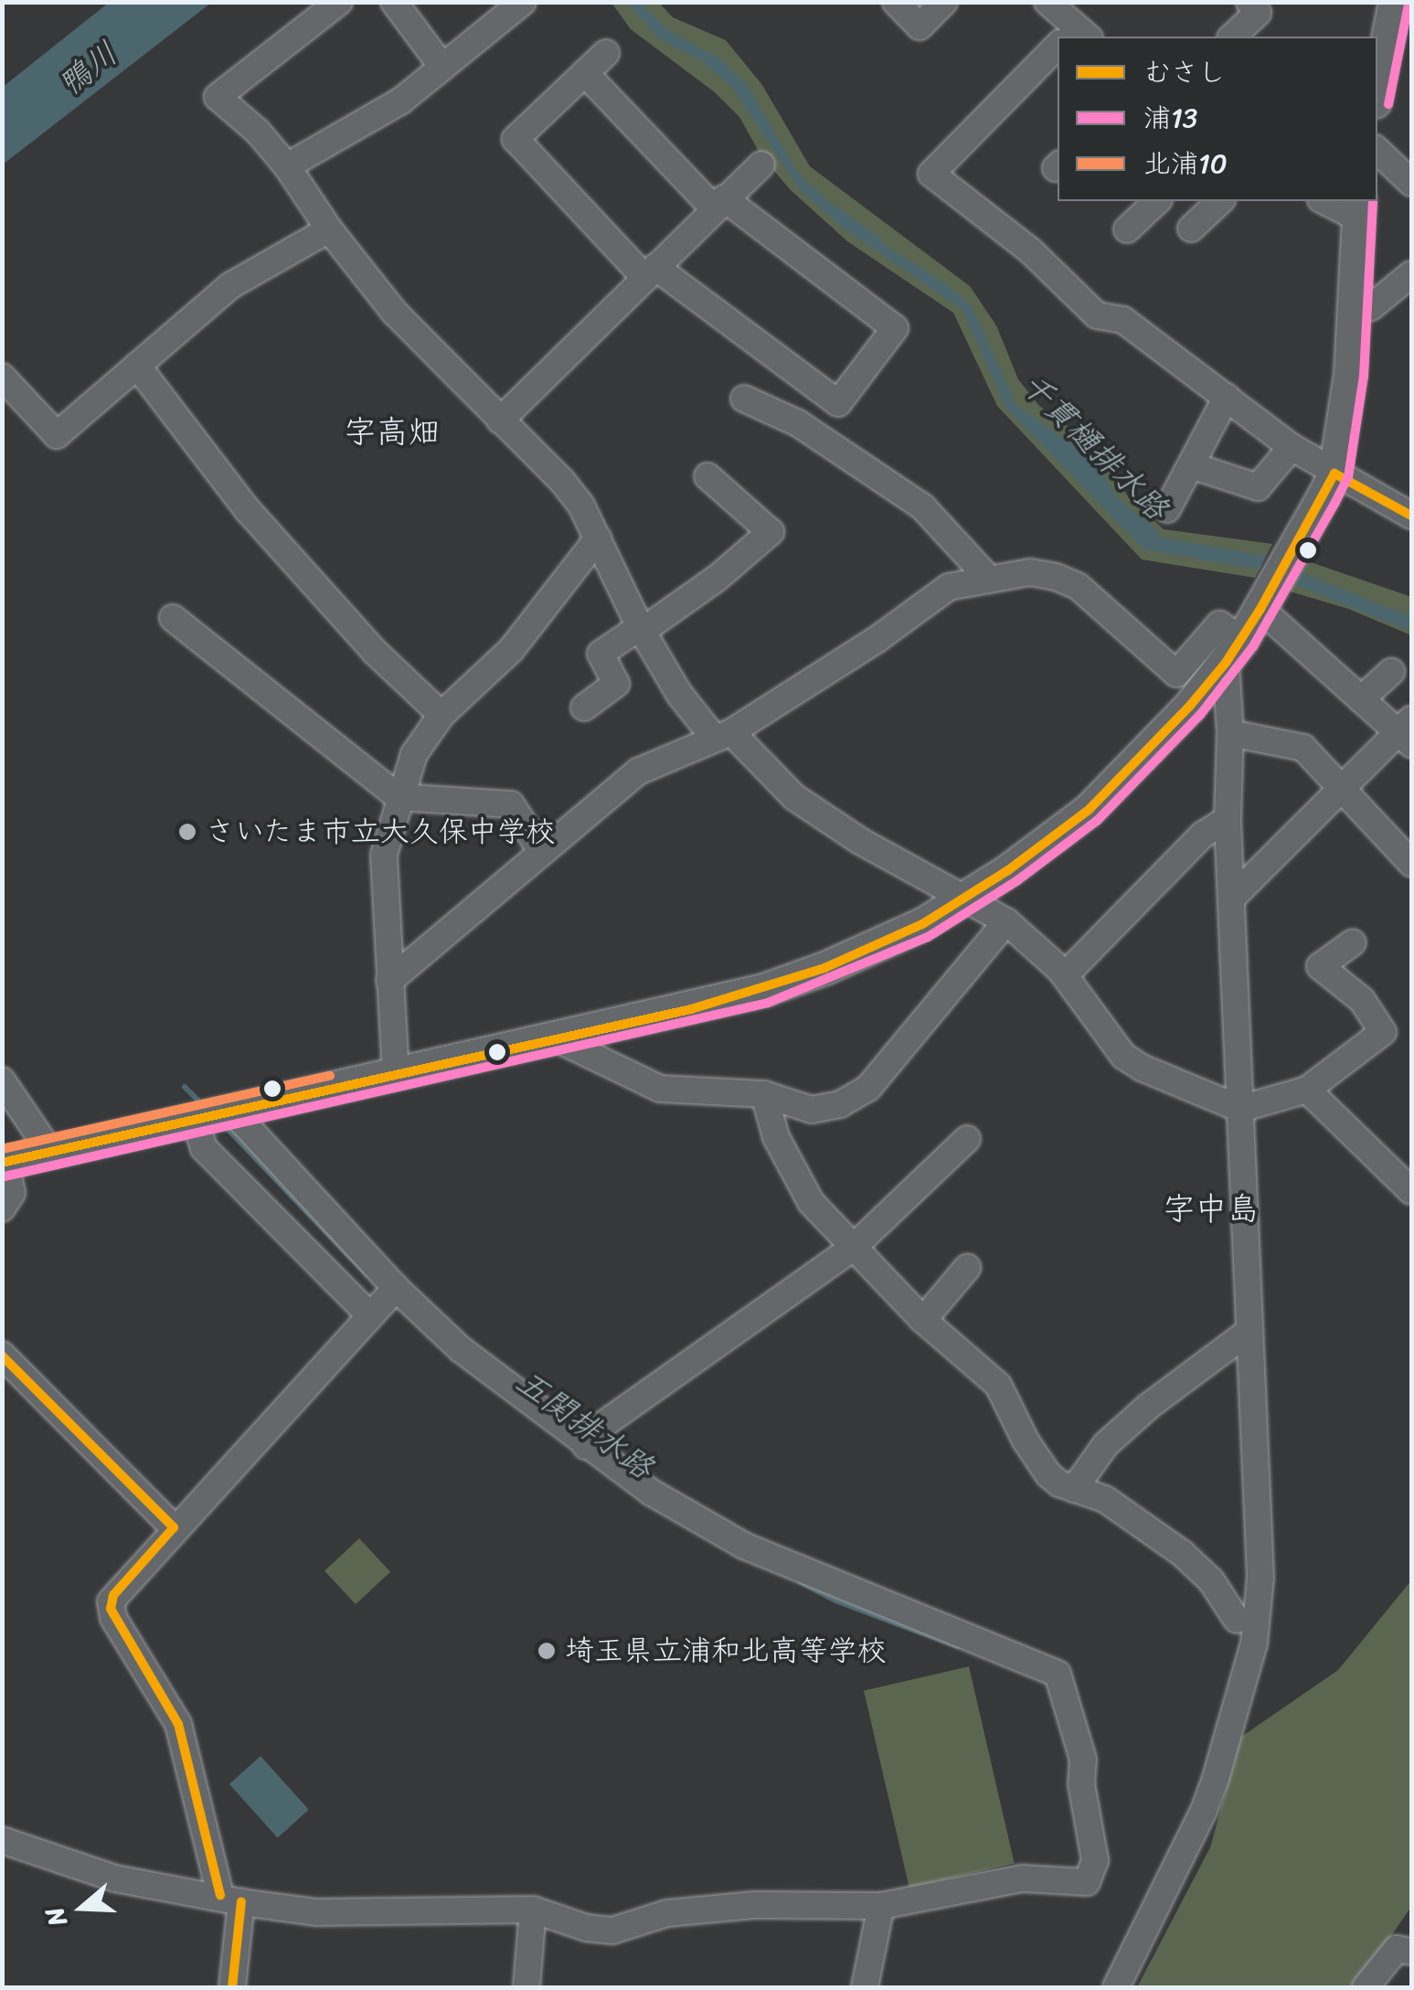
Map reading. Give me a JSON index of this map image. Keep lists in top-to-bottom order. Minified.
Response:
{"districts":["字高畑","字中島"],"water":["鴨川","千貫樋排水路","五関排水路"],"places":["さいたま市立大久保中学校","埼玉県立浦和北高等学校"],"lines":["transit line 浦13","transit line むさし","transit line 北浦10"],"legend":["むさし","浦13","北浦10"],"north":"left"}
